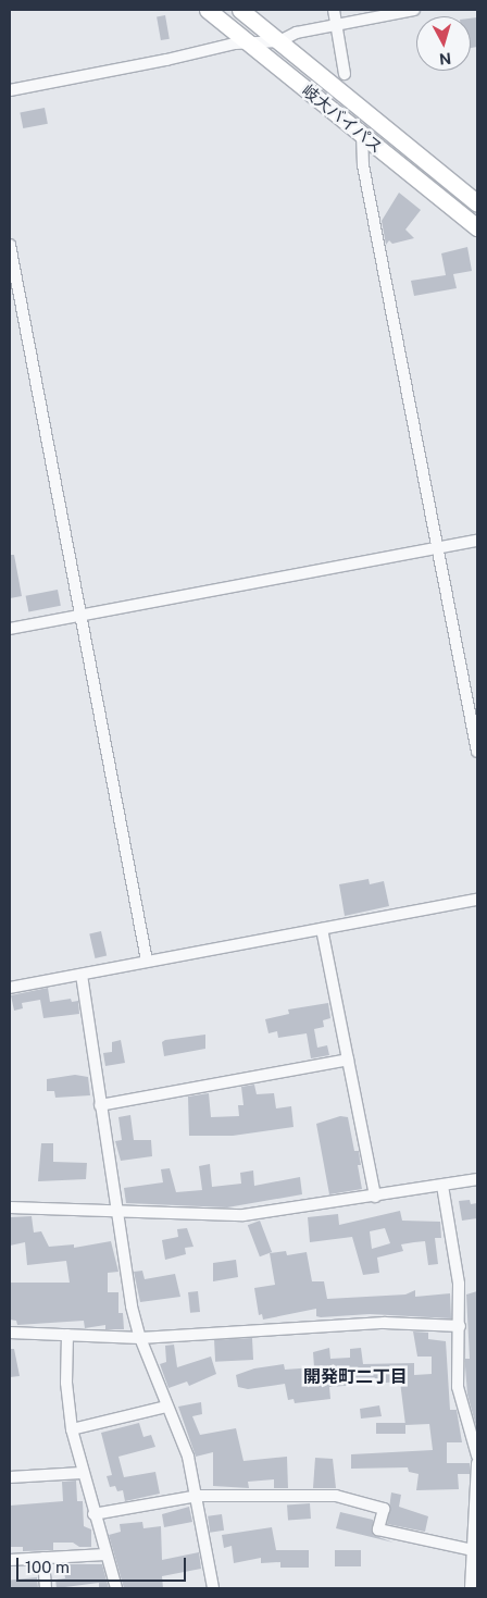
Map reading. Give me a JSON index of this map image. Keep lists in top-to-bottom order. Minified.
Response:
{"streets":{"highway":["岐大バイパス"]},"districts":["開発町二丁目"],"scale_bar":"100 m","north":"bottom"}
